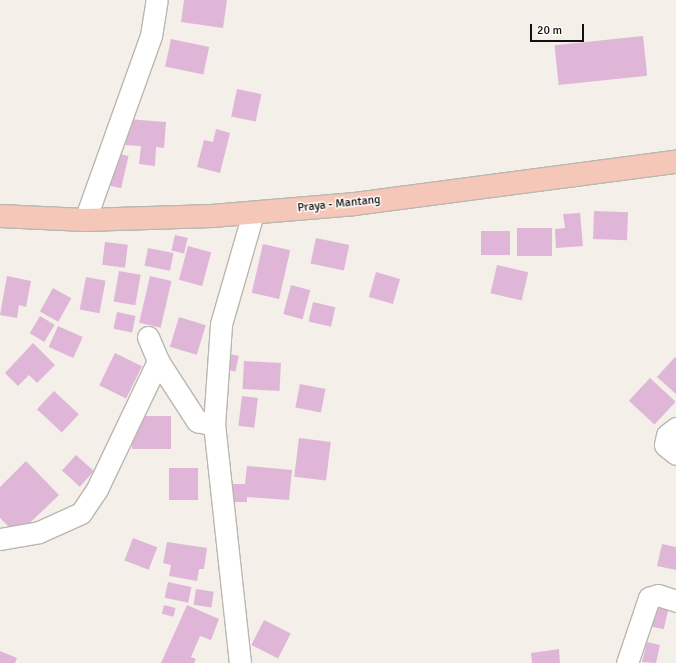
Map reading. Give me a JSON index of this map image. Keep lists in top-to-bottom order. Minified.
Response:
{"streets":{"main road":["Praya - Mantang"]},"scale_bar":"20 m"}
